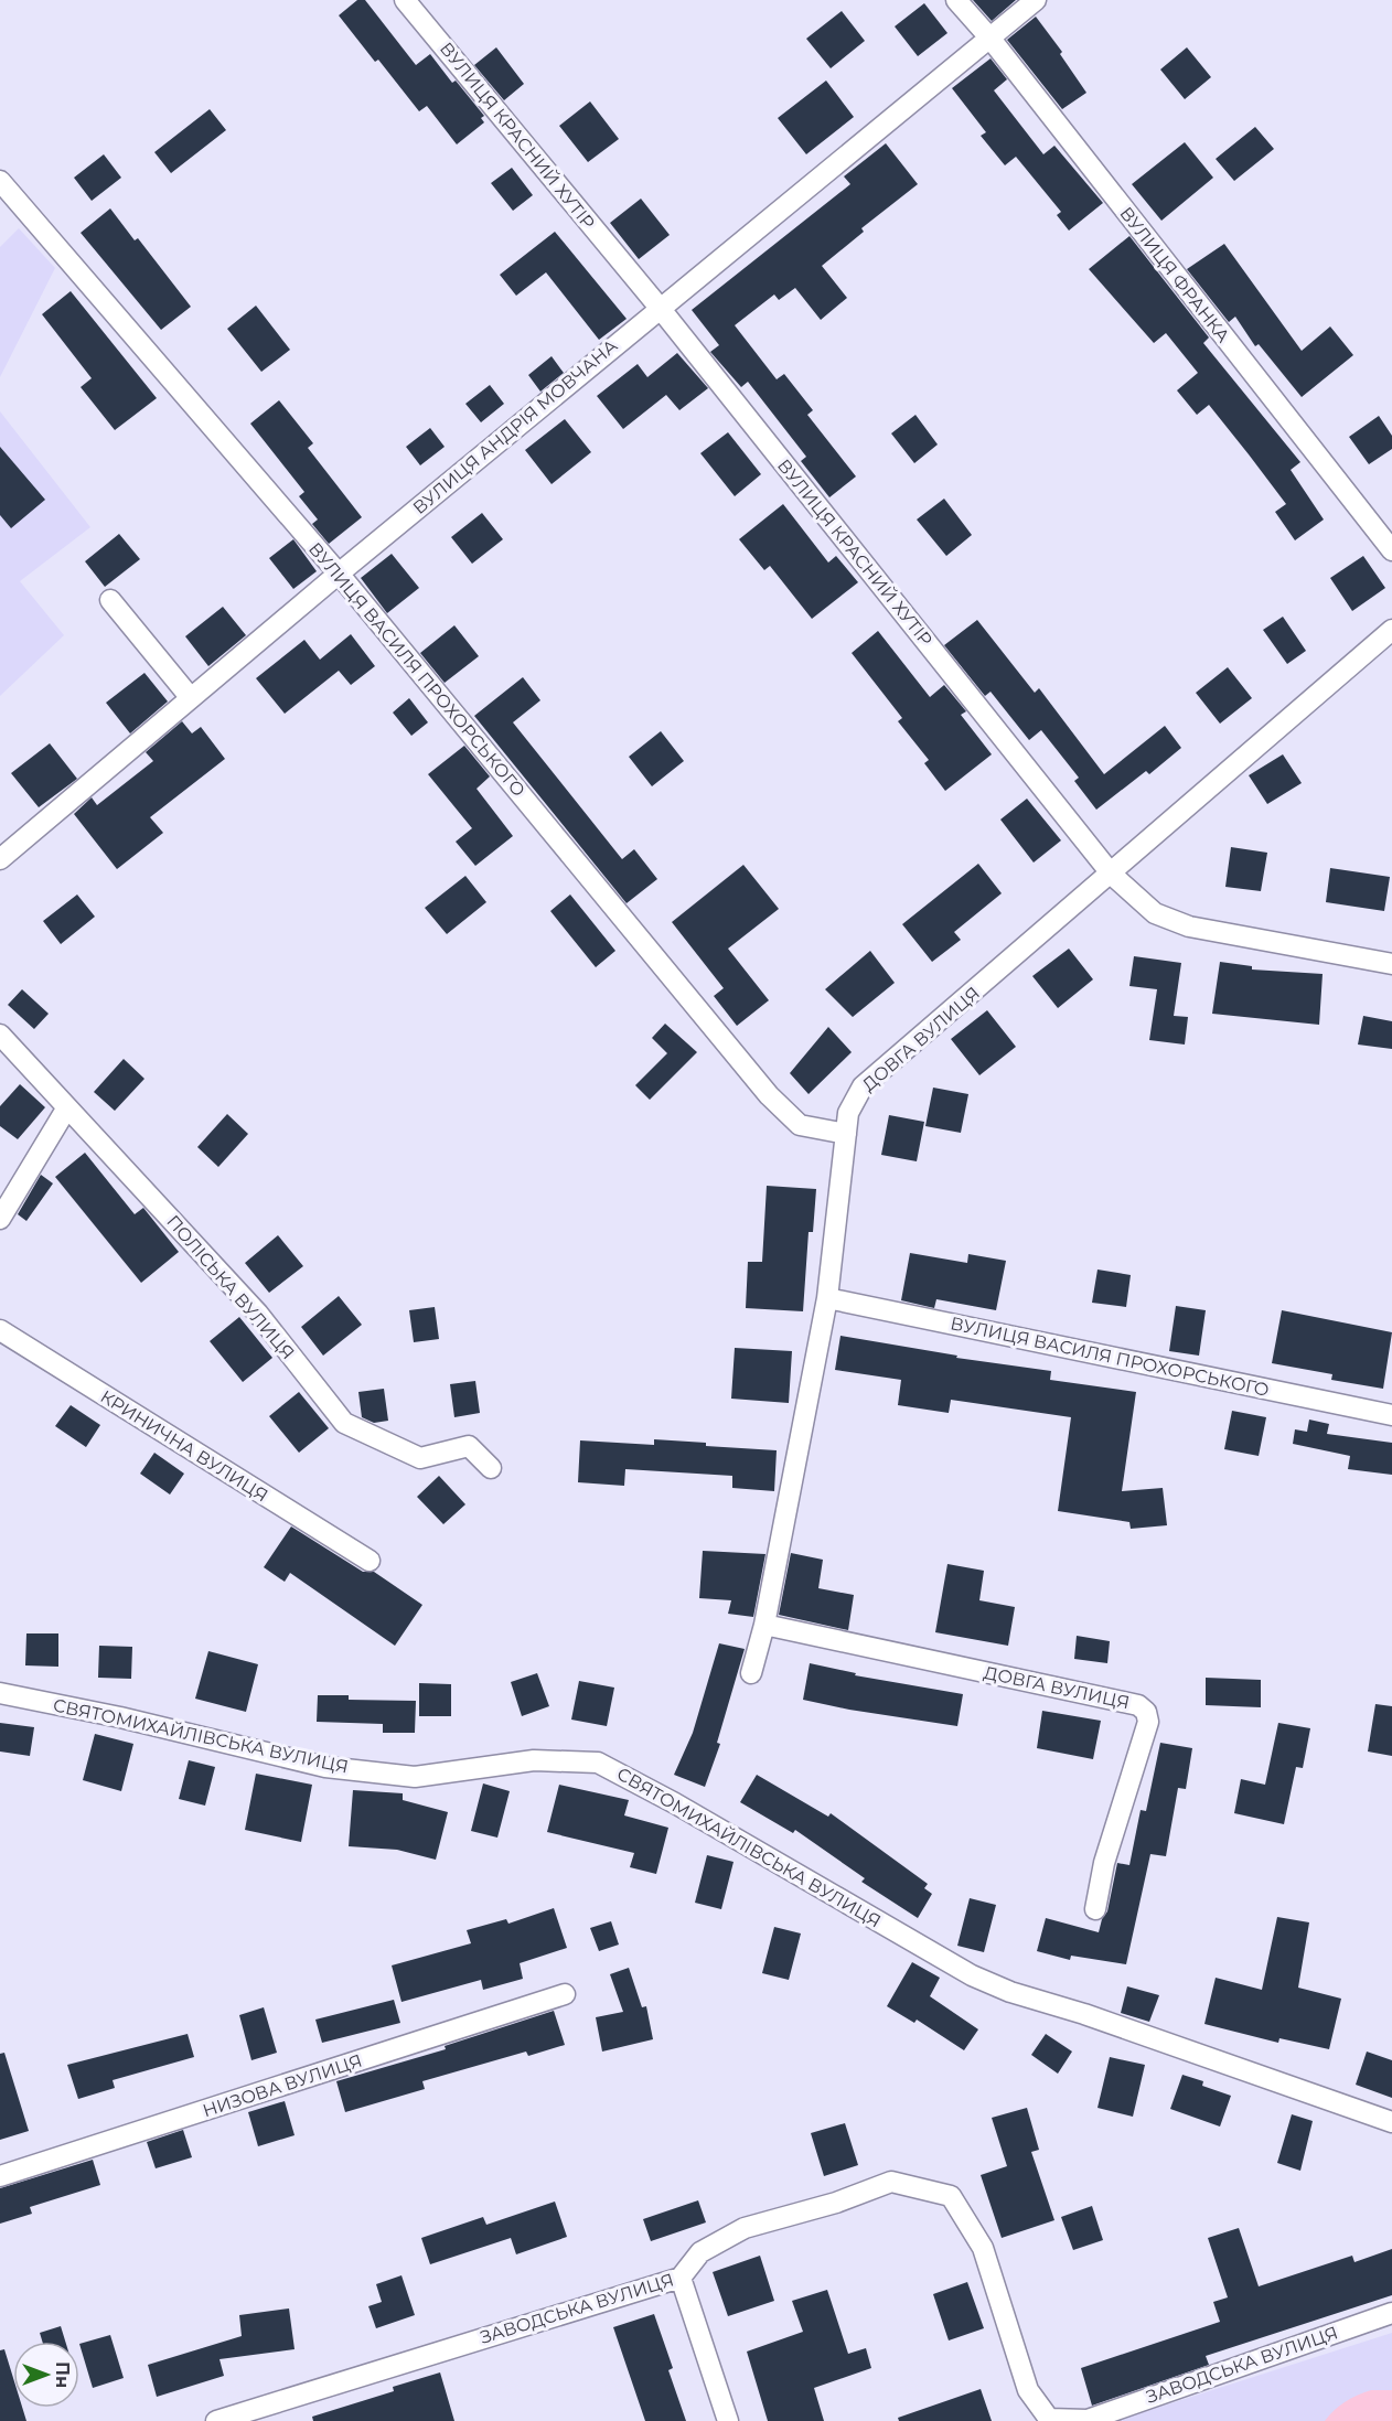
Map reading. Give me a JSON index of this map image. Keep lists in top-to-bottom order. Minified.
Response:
{"streets":{"street":["ВУЛИЦЯ КРАСНИЙ ХУТІР","ВУЛИЦЯ ФРАНКА","ВУЛИЦЯ АНДРІЯ МОВЧАНА","ВУЛИЦЯ ВАСИЛЯ ПРОХОРСЬКОГО","ДОВГА ВУЛИЦЯ","ПОЛІСЬКА ВУЛИЦЯ","КРИНИЧНА ВУЛИЦЯ","СВЯТОМИХАЙЛІВСЬКА ВУЛИЦЯ","НИЗОВА ВУЛИЦЯ","ЗАВОДСЬКА ВУЛИЦЯ"]},"crossings":[["ВУЛИЦЯ КРАСНИЙ ХУТІР","ВУЛИЦЯ АНДРІЯ МОВЧАНА"],["ВУЛИЦЯ КРАСНИЙ ХУТІР","ДОВГА ВУЛИЦЯ"],["ВУЛИЦЯ ФРАНКА","ВУЛИЦЯ АНДРІЯ МОВЧАНА"],["ВУЛИЦЯ АНДРІЯ МОВЧАНА","ВУЛИЦЯ ВАСИЛЯ ПРОХОРСЬКОГО"],["ВУЛИЦЯ ВАСИЛЯ ПРОХОРСЬКОГО","ДОВГА ВУЛИЦЯ"]],"north":"right"}
